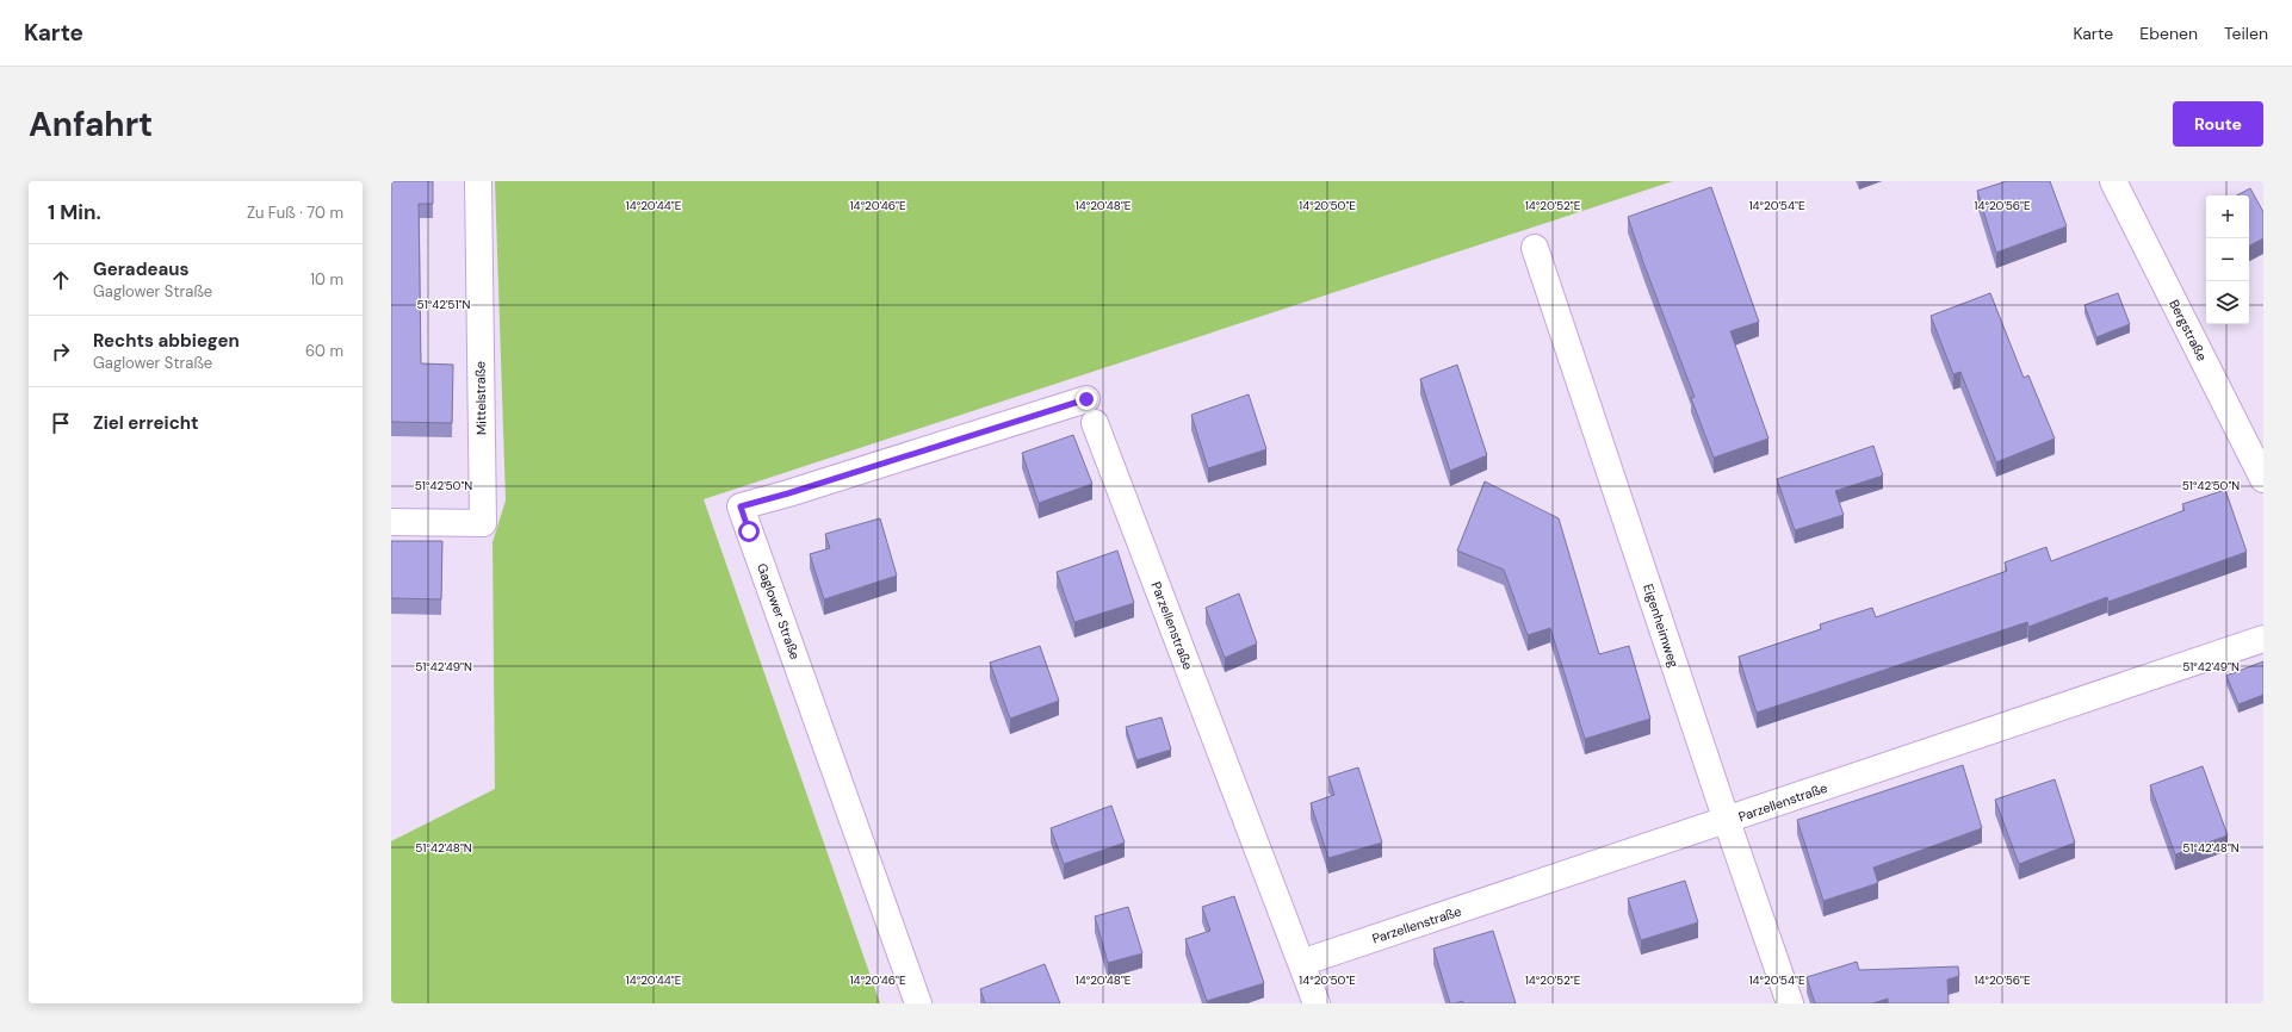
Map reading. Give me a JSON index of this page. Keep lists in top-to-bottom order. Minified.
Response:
{"streets":{"street":["Bergstraße","Mittelstraße","Gaglower Straße","Parzellenstraße","Eigenheimweg"]},"crossings":[["Parzellenstraße","Eigenheimweg"]],"page":{"header":"Karte","nav":["Karte","Ebenen","Teilen"],"buttons":"Route","title":"Anfahrt","heading":["1 Min.","Zu Fuß · 70 m"],"map_buttons":["+","−"],"list":[["Geradeaus","Gaglower Straße","10 m"],["Rechts abbiegen","Gaglower Straße","60 m"],"Ziel erreicht"]},"coordinates":["14°20'44\"E","14°20'46\"E","14°20'48\"E","14°20'50\"E","14°20'52\"E","14°20'54\"E","14°20'56\"E","51°42'51\"N","51°42'50\"N","51°42'49\"N","51°42'48\"N"]}
